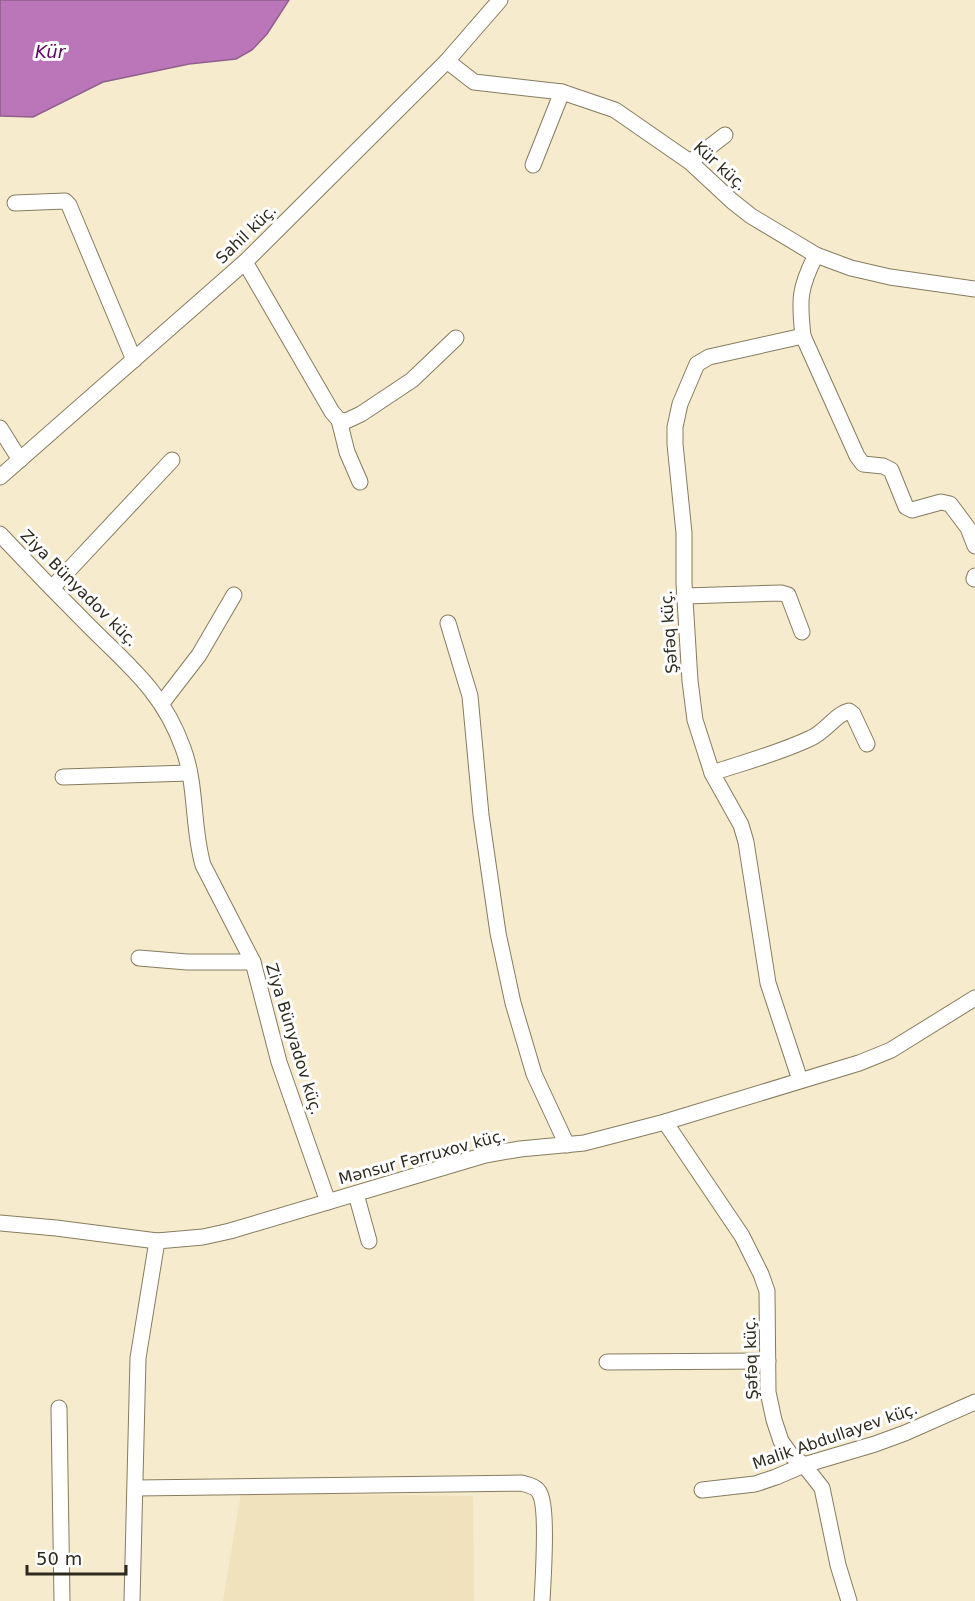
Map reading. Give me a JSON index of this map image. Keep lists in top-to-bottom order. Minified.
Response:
{"streets":{"street":["Kür küç.","Sahil küç.","Ziya Bünyadov küç.","Şəfəq küç.","Mənsur Fərruxov küç.","Malik Abdullayev küç."]},"crossings":[["Kür küç.","Sahil küç."],["Ziya Bünyadov küç.","Mənsur Fərruxov küç."],["Şəfəq küç.","Mənsur Fərruxov küç."],["Şəfəq küç.","Malik Abdullayev küç."]],"water":["Kür"],"scale_bar":"50 m"}
